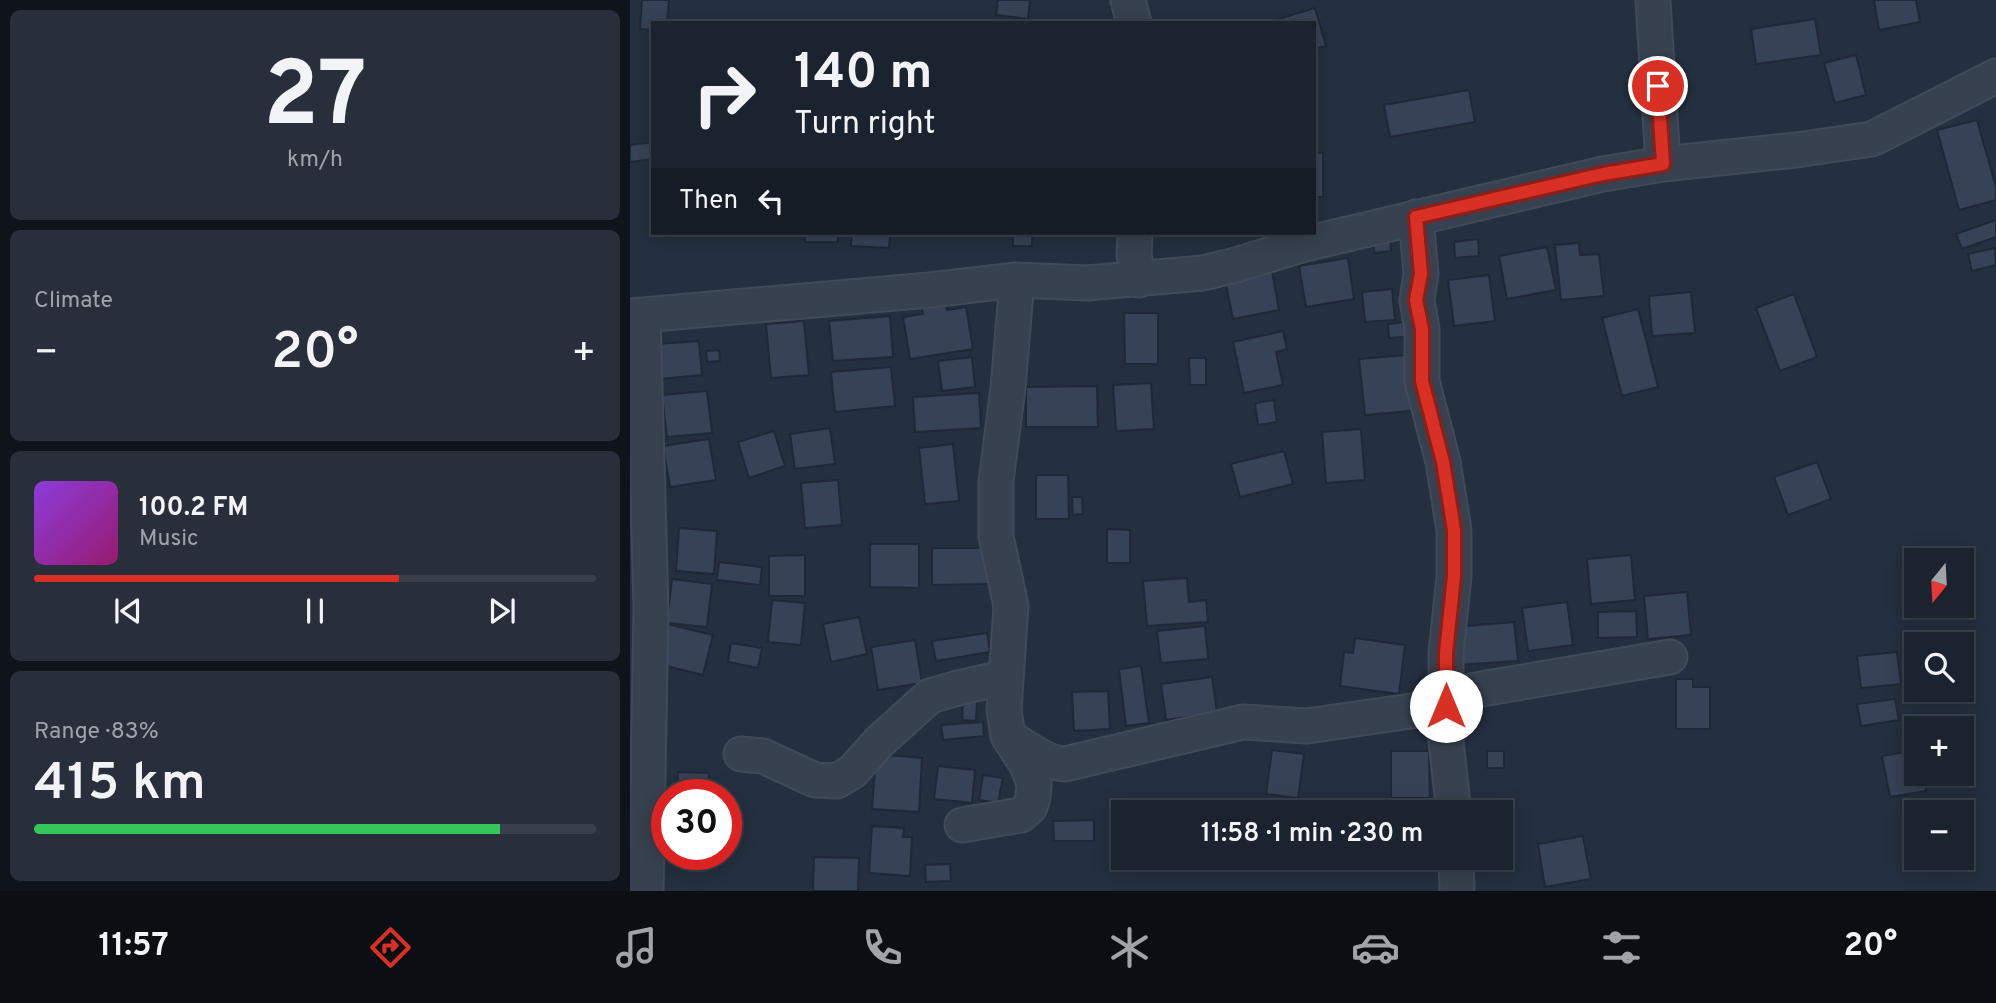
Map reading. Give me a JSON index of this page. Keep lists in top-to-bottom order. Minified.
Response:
{"north":"bottom","page":{"tile":[["27","km/h"],"Climate",["Range · 83%","415 km"]],"turn":["140 m","Turn right"],"then":"Then","heat":["−","20°","+"],"song":["100.2 FM","Music"],"map_buttons":["+","−"],"limit":"30","trip":"11:58 · 1 min · 230 m","tabs":["11:57","20°"]}}
